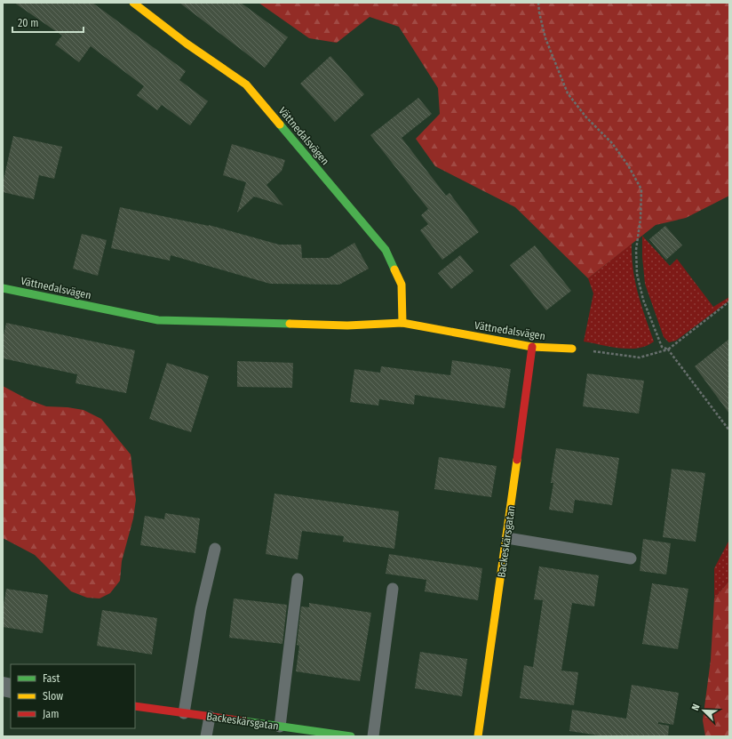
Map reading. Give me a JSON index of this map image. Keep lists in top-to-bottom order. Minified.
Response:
{"streets":{"street":["Vättnedalsvägen","Backeskärsgatan"]},"crossings":[["Vättnedalsvägen","Backeskärsgatan"]],"legend":["Fast","Slow","Jam"],"scale_bar":"20 m","north":"top left"}
